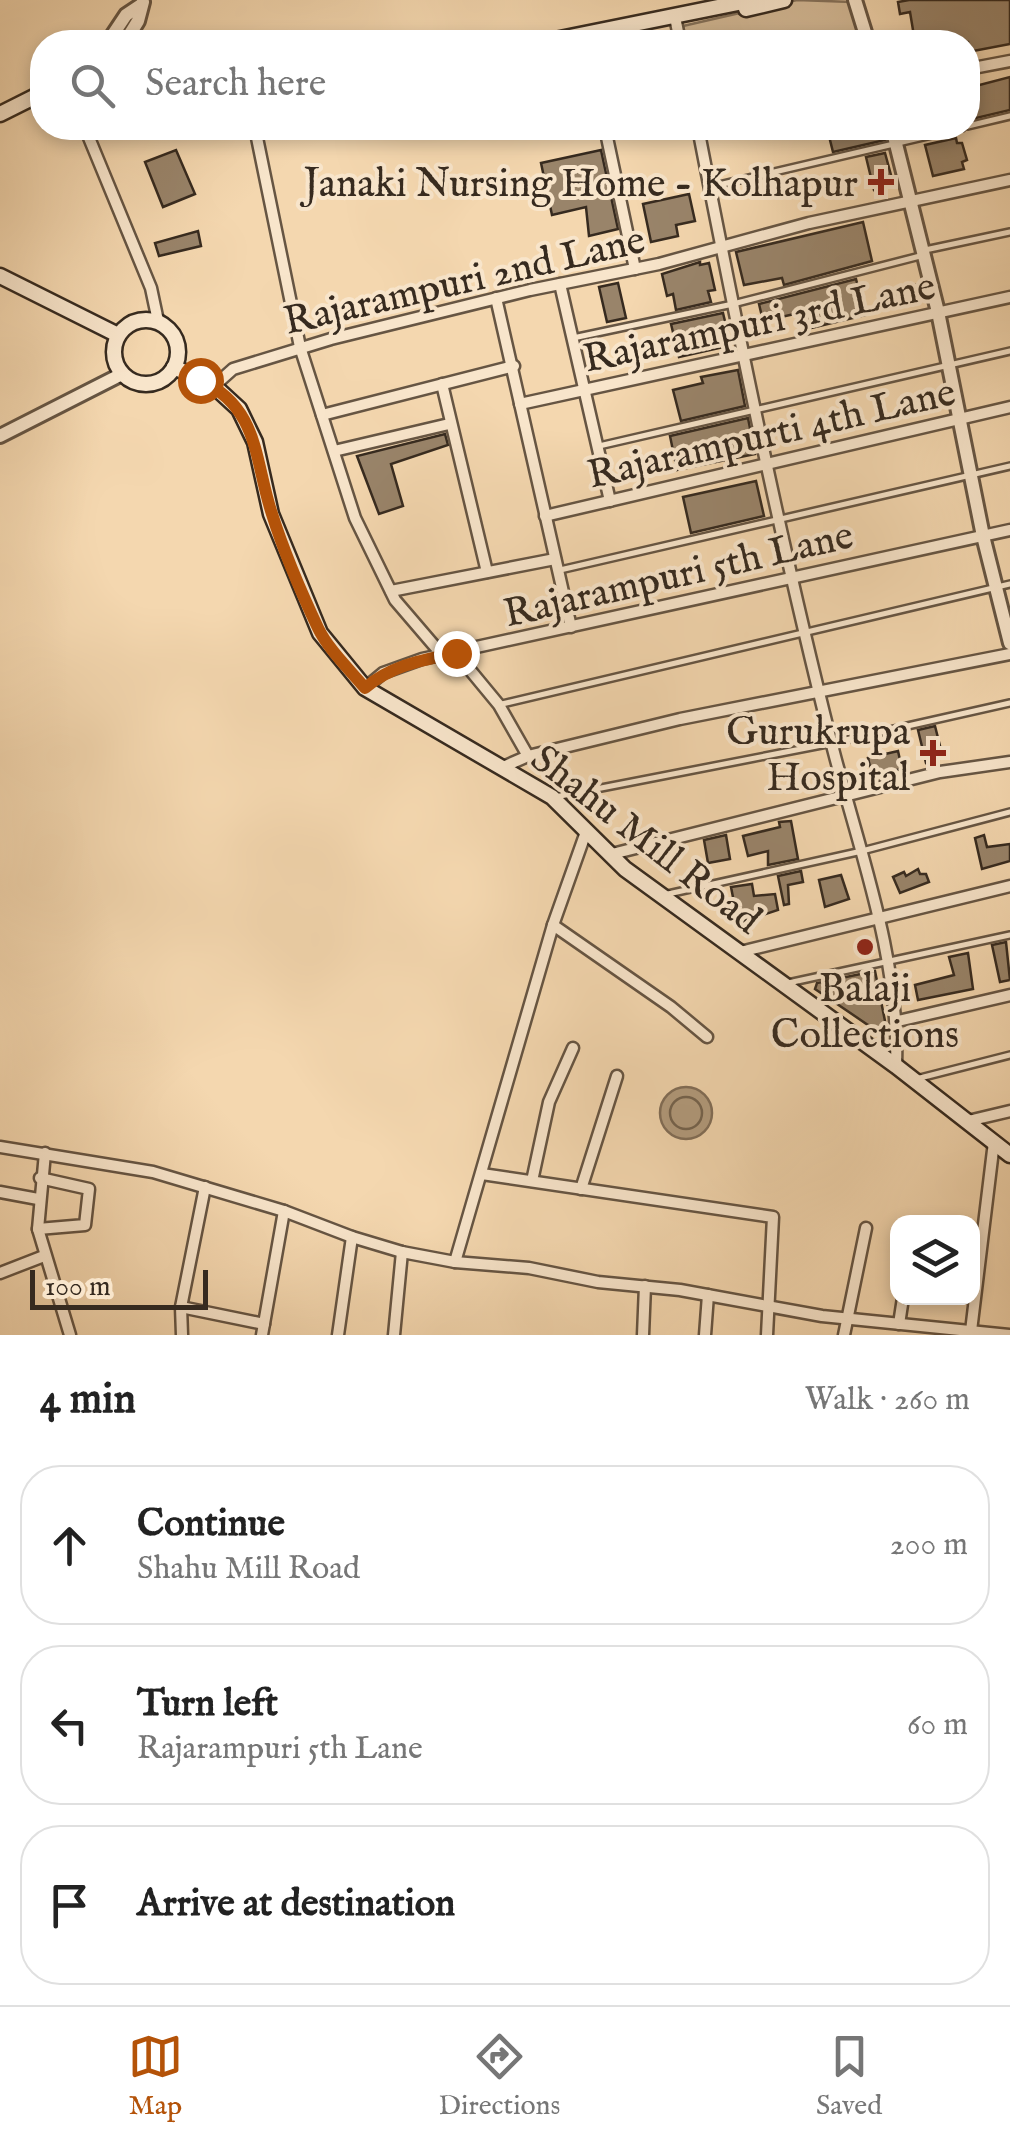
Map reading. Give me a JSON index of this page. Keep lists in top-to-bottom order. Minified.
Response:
{"streets":{"main road":["Shahu Mill Road"],"street":["Rajarampuri 2nd Lane","Rajarampuri 3rd Lane","Rajarampurti 4th Lane","Rajarampuri 5th Lane"]},"crossings":[["Rajarampuri 2nd Lane","Shahu Mill Road"],["Rajarampuri 5th Lane","Shahu Mill Road"]],"places":{"health":["Janaki Nursing Home - Kolhapur","Gurukrupa Hospital"],"other":["Balaji Collections"]},"scale_bar":"100 m","page":{"search":"Search here","scale":"100 m","heading":["4 min","Walk · 260 m"],"list":[["Continue","Shahu Mill Road","200 m"],["Turn left","Rajarampuri 5th Lane","60 m"],"Arrive at destination"],"nav":["Map","Directions","Saved"]}}
